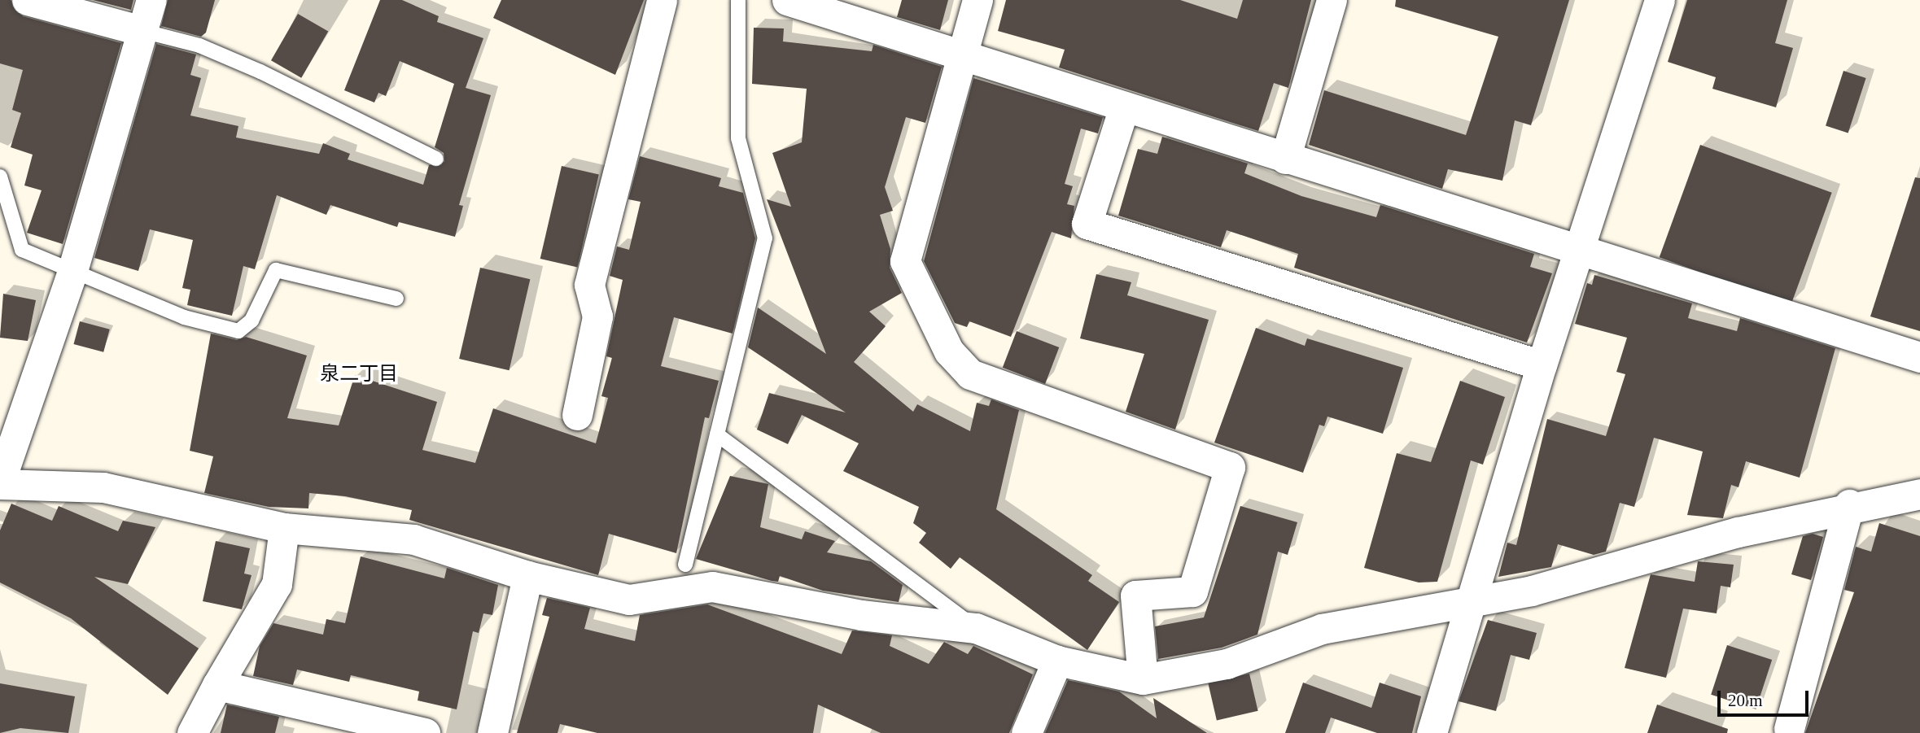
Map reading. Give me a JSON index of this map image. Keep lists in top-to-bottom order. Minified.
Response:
{"districts":["泉二丁目"],"scale_bar":"20 m"}
